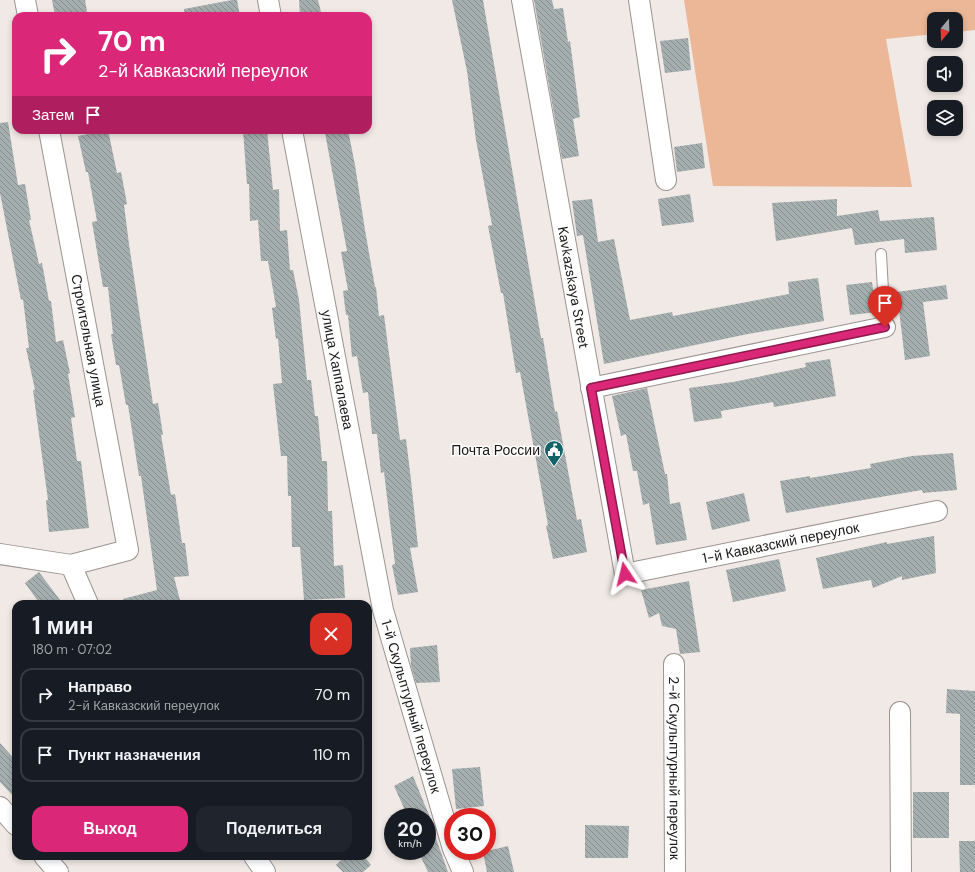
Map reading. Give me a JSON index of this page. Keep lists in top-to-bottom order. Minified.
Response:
{"streets":{"street":["Kavkazskaya Street","Строительная улица","улица Хаппалаева","1-й Кавказский переулок","1-й Скульптурный переулок","2-й Скульптурный переулок"]},"crossings":[["Kavkazskaya Street","1-й Кавказский переулок"],["улица Хаппалаева","1-й Скульптурный переулок"]],"places":{"public building":["Почта России"]},"north":"bottom","page":{"turn":["70 m","2-й Кавказский переулок"],"then":"Затем","heading":["1 мин","180 m · 07:02"],"list":[{"name":"Направо","note":"2-й Кавказский переулок","value":"70 m"},{"name":"Пункт назначения","value":"110 m"}],"buttons":["Выход","Поделиться"],"speed":"20 km/h","limit":"30"}}
